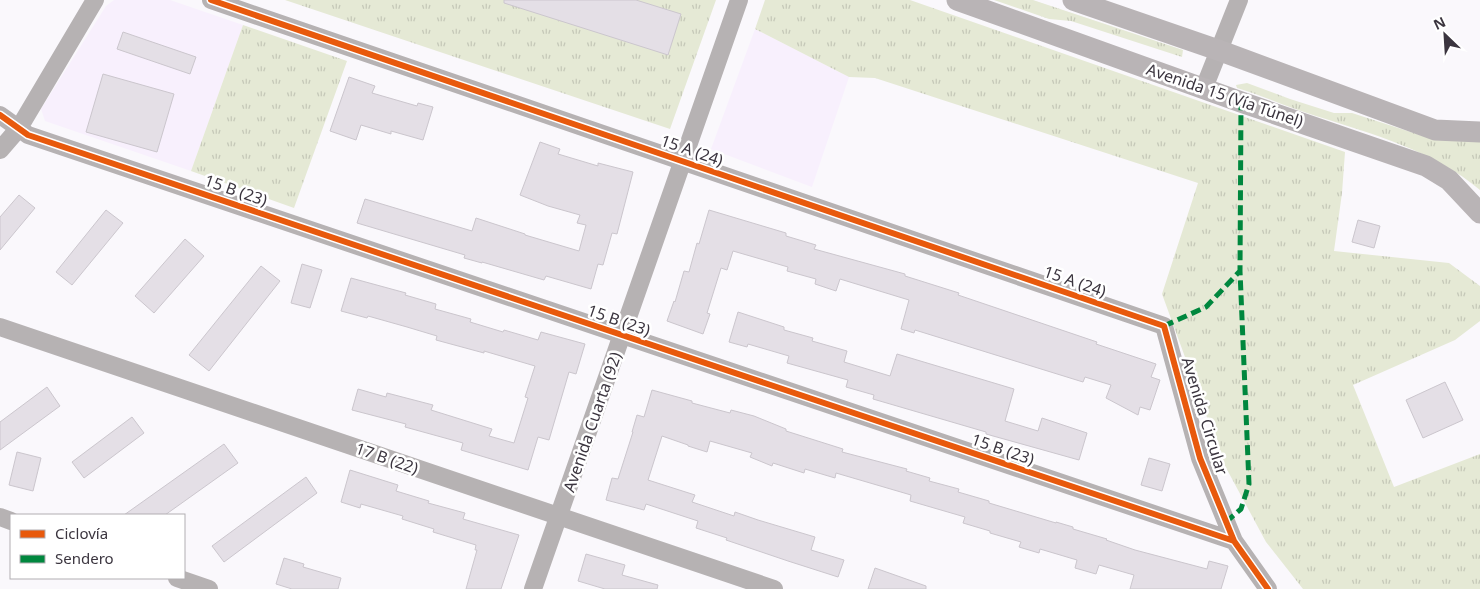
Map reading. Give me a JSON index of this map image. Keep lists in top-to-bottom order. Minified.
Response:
{"streets":{"main road":["Avenida 15 (Vía Túnel)"],"street":["15 A (24)","15 B (23)","Avenida Circular","Avenida Cuarta (92)","17 B (22)"]},"crossings":[["15 A (24)","Avenida Circular"],["15 A (24)","Avenida Cuarta (92)"],["15 B (23)","Avenida Circular"],["15 B (23)","Avenida Cuarta (92)"],["Avenida Cuarta (92)","17 B (22)"]],"legend":["Ciclovía","Sendero"],"north":"top left"}
